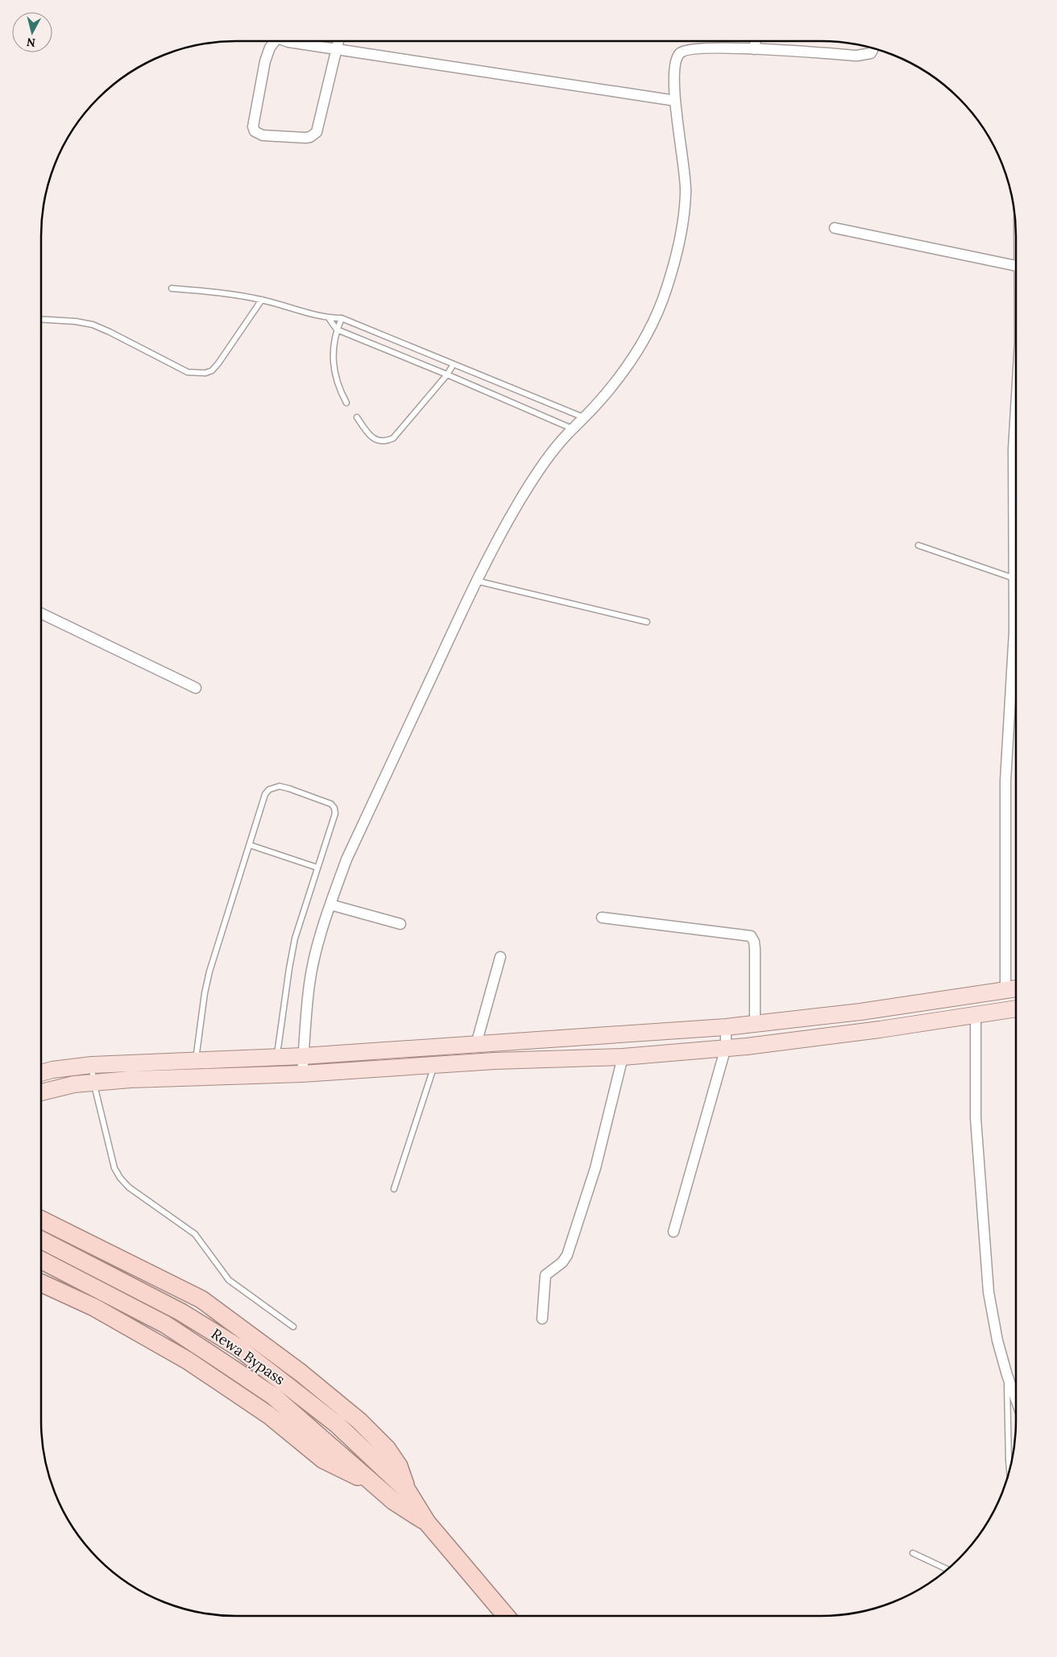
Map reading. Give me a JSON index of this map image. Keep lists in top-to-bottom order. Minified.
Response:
{"streets":{"highway":["Rewa Bypass"]},"north":"bottom"}
